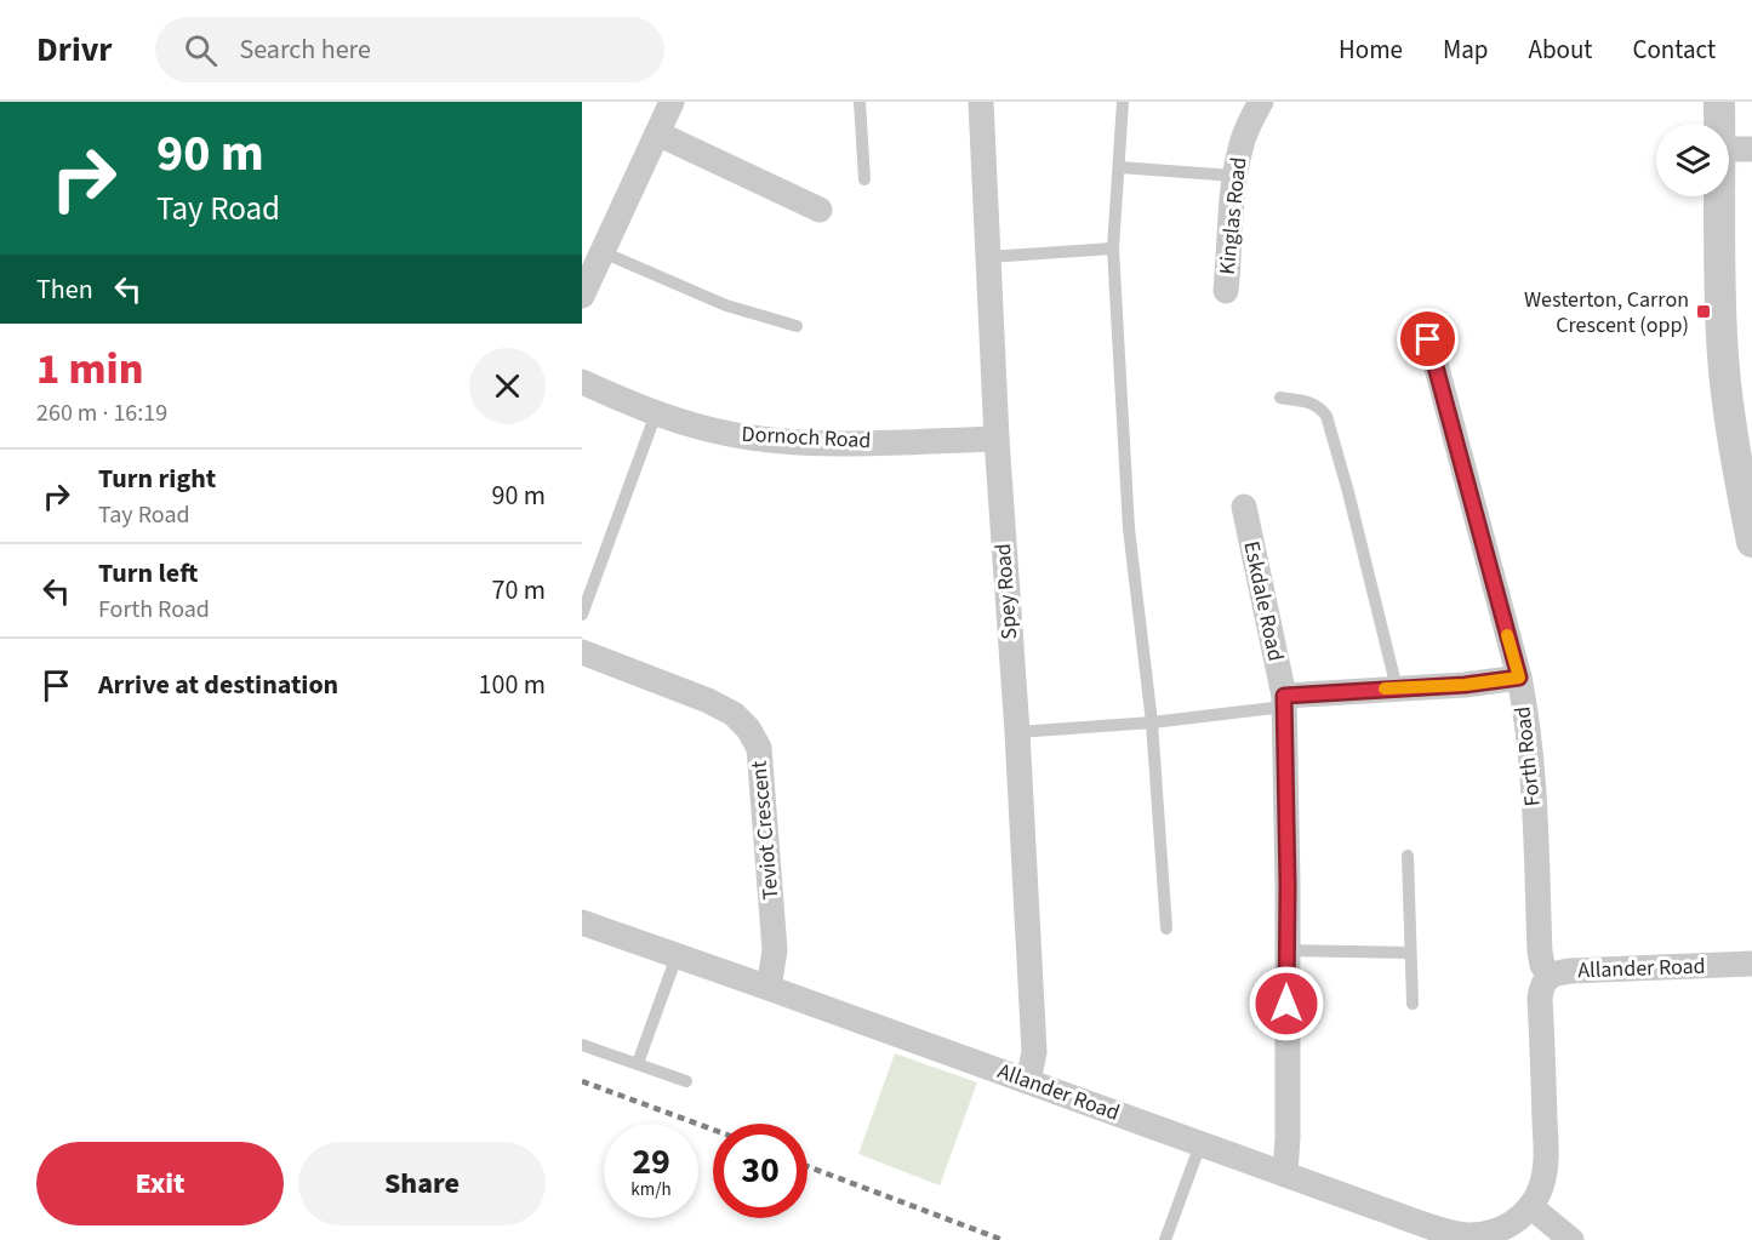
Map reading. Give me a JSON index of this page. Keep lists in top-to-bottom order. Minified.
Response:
{"streets":{"street":["Kinglas Road","Dornoch Road","Spey Road","Eskdale Road","Forth Road","Teviot Crescent","Allander Road"]},"crossings":[["Dornoch Road","Spey Road"],["Spey Road","Allander Road"],["Eskdale Road","Allander Road"],["Forth Road","Allander Road"],["Teviot Crescent","Allander Road"]],"places":{"transit":["Westerton, Carron Crescent (opp)"]},"page":{"header":"Drivr","search":"Search here","nav":["Home","Map","About","Contact"],"turn":["90 m","Tay Road"],"then":"Then","heading":["1 min","260 m · 16:19"],"list":[{"name":"Turn right","note":"Tay Road","value":"90 m"},{"name":"Turn left","note":"Forth Road","value":"70 m"},{"name":"Arrive at destination","value":"100 m"}],"speed":"29 km/h","limit":"30","buttons":["Exit","Share"]}}
